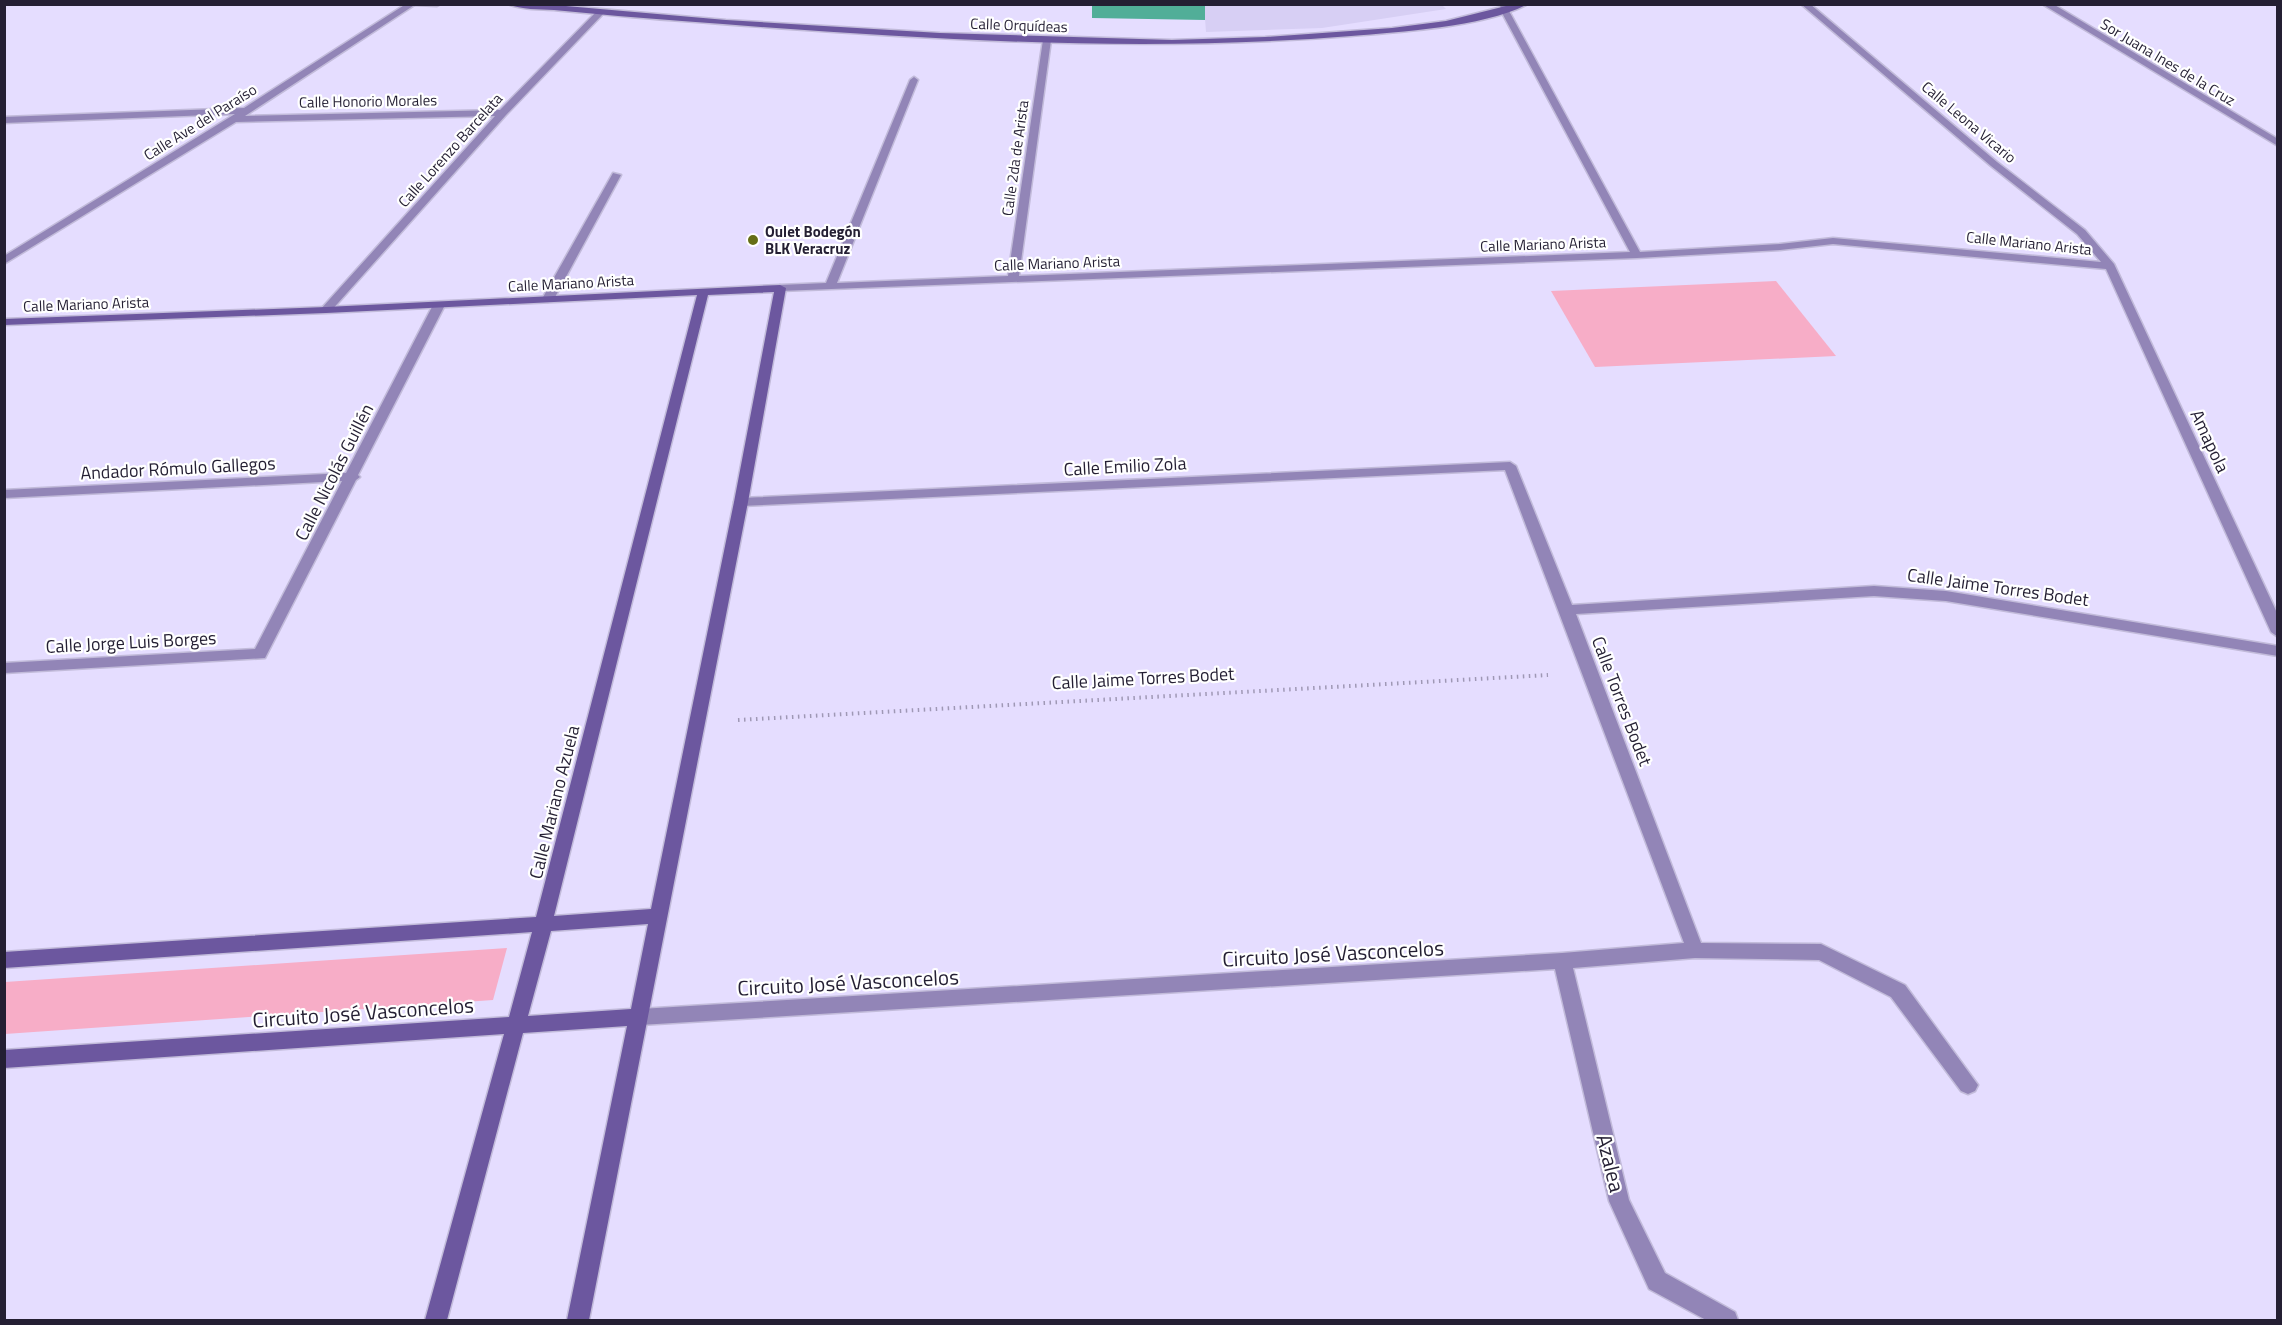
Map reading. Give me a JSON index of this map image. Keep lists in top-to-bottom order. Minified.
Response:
{"streets":{"street":["Calle Orquídeas","Sor Juana Ines de la Cruz","Calle Honorio Morales","Calle Ave del Paraíso","Calle Leona Vicario","Calle Lorenzo Barcelata","Calle 2da de Arista","Calle Mariano Arista","Amapola","Calle Emilio Zola","Andador Rómulo Gallegos","Calle Nicolás Guillén","Calle Jaime Torres Bodet","Calle Jorge Luis Borges","Calle Torres Bodet","Calle Mariano Azuela","Circuito José Vasconcelos","Azalea"]},"crossings":[["Calle Orquídeas","Calle Lorenzo Barcelata"],["Calle Orquídeas","Calle 2da de Arista"],["Calle Honorio Morales","Calle Ave del Paraíso"],["Calle Honorio Morales","Calle Lorenzo Barcelata"],["Calle Leona Vicario","Calle Mariano Arista"],["Calle Leona Vicario","Amapola"],["Calle Lorenzo Barcelata","Calle Mariano Arista"],["Calle 2da de Arista","Calle Mariano Arista"],["Calle Mariano Arista","Amapola"],["Calle Mariano Arista","Calle Nicolás Guillén"],["Calle Mariano Arista","Calle Mariano Azuela"],["Calle Emilio Zola","Calle Torres Bodet"],["Andador Rómulo Gallegos","Calle Nicolás Guillén"],["Calle Nicolás Guillén","Calle Jorge Luis Borges"],["Calle Jaime Torres Bodet","Calle Torres Bodet"],["Calle Torres Bodet","Circuito José Vasconcelos"],["Calle Mariano Azuela","Circuito José Vasconcelos"],["Circuito José Vasconcelos","Azalea"]],"places":["Oulet Bodegón BLK Veracruz"]}
